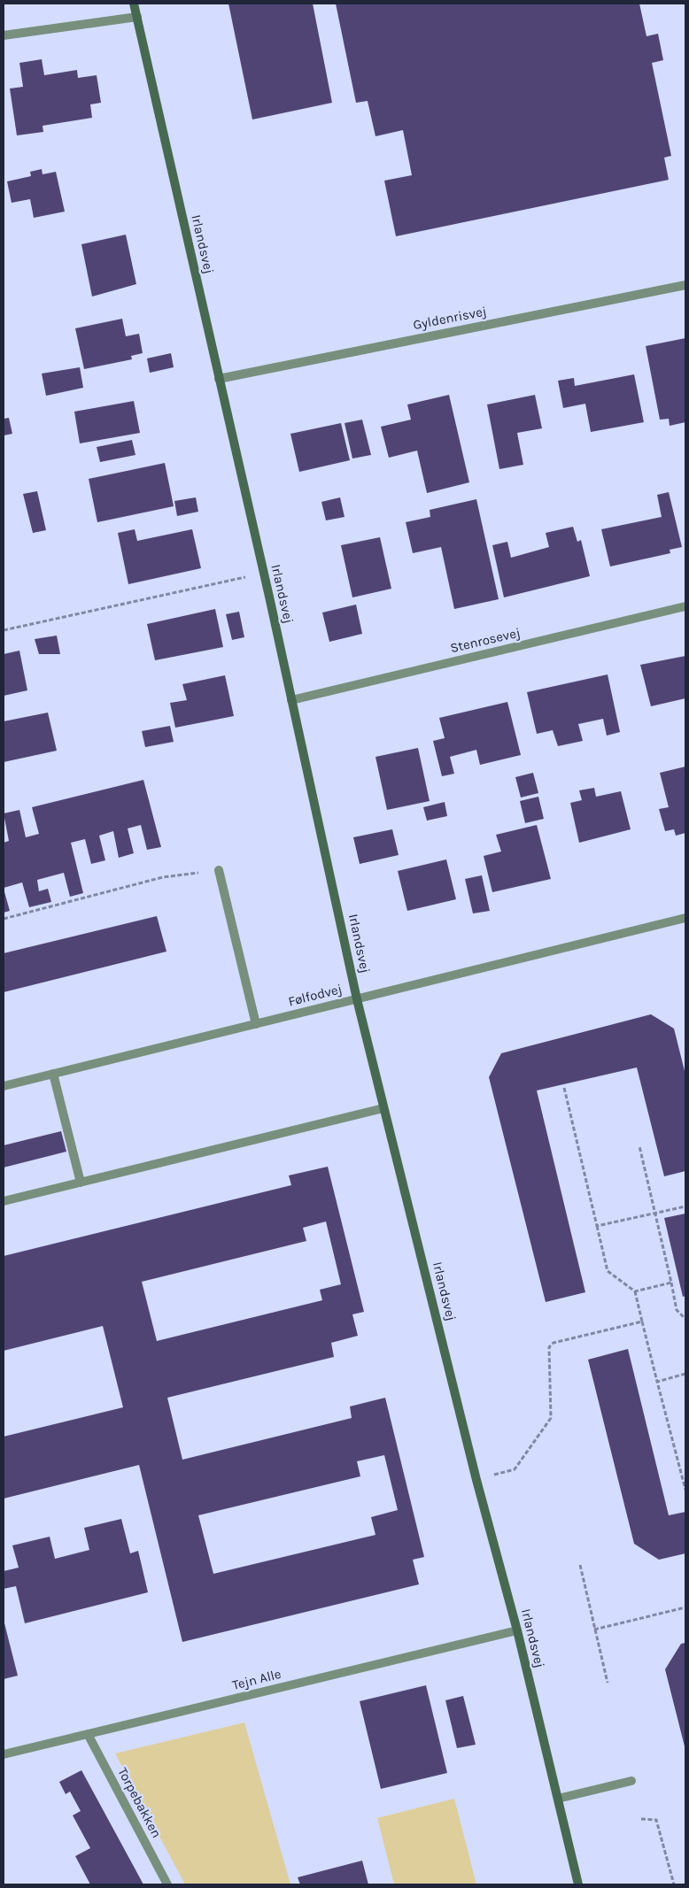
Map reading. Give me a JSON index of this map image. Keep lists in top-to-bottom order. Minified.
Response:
{"streets":{"street":["Irlandsvej","Gyldenrisvej","Stenrosevej","Følfodvej","Tejn Alle","Torpebakken"]},"crossings":[["Irlandsvej","Gyldenrisvej"],["Irlandsvej","Stenrosevej"],["Irlandsvej","Følfodvej"],["Irlandsvej","Tejn Alle"],["Tejn Alle","Torpebakken"]]}
